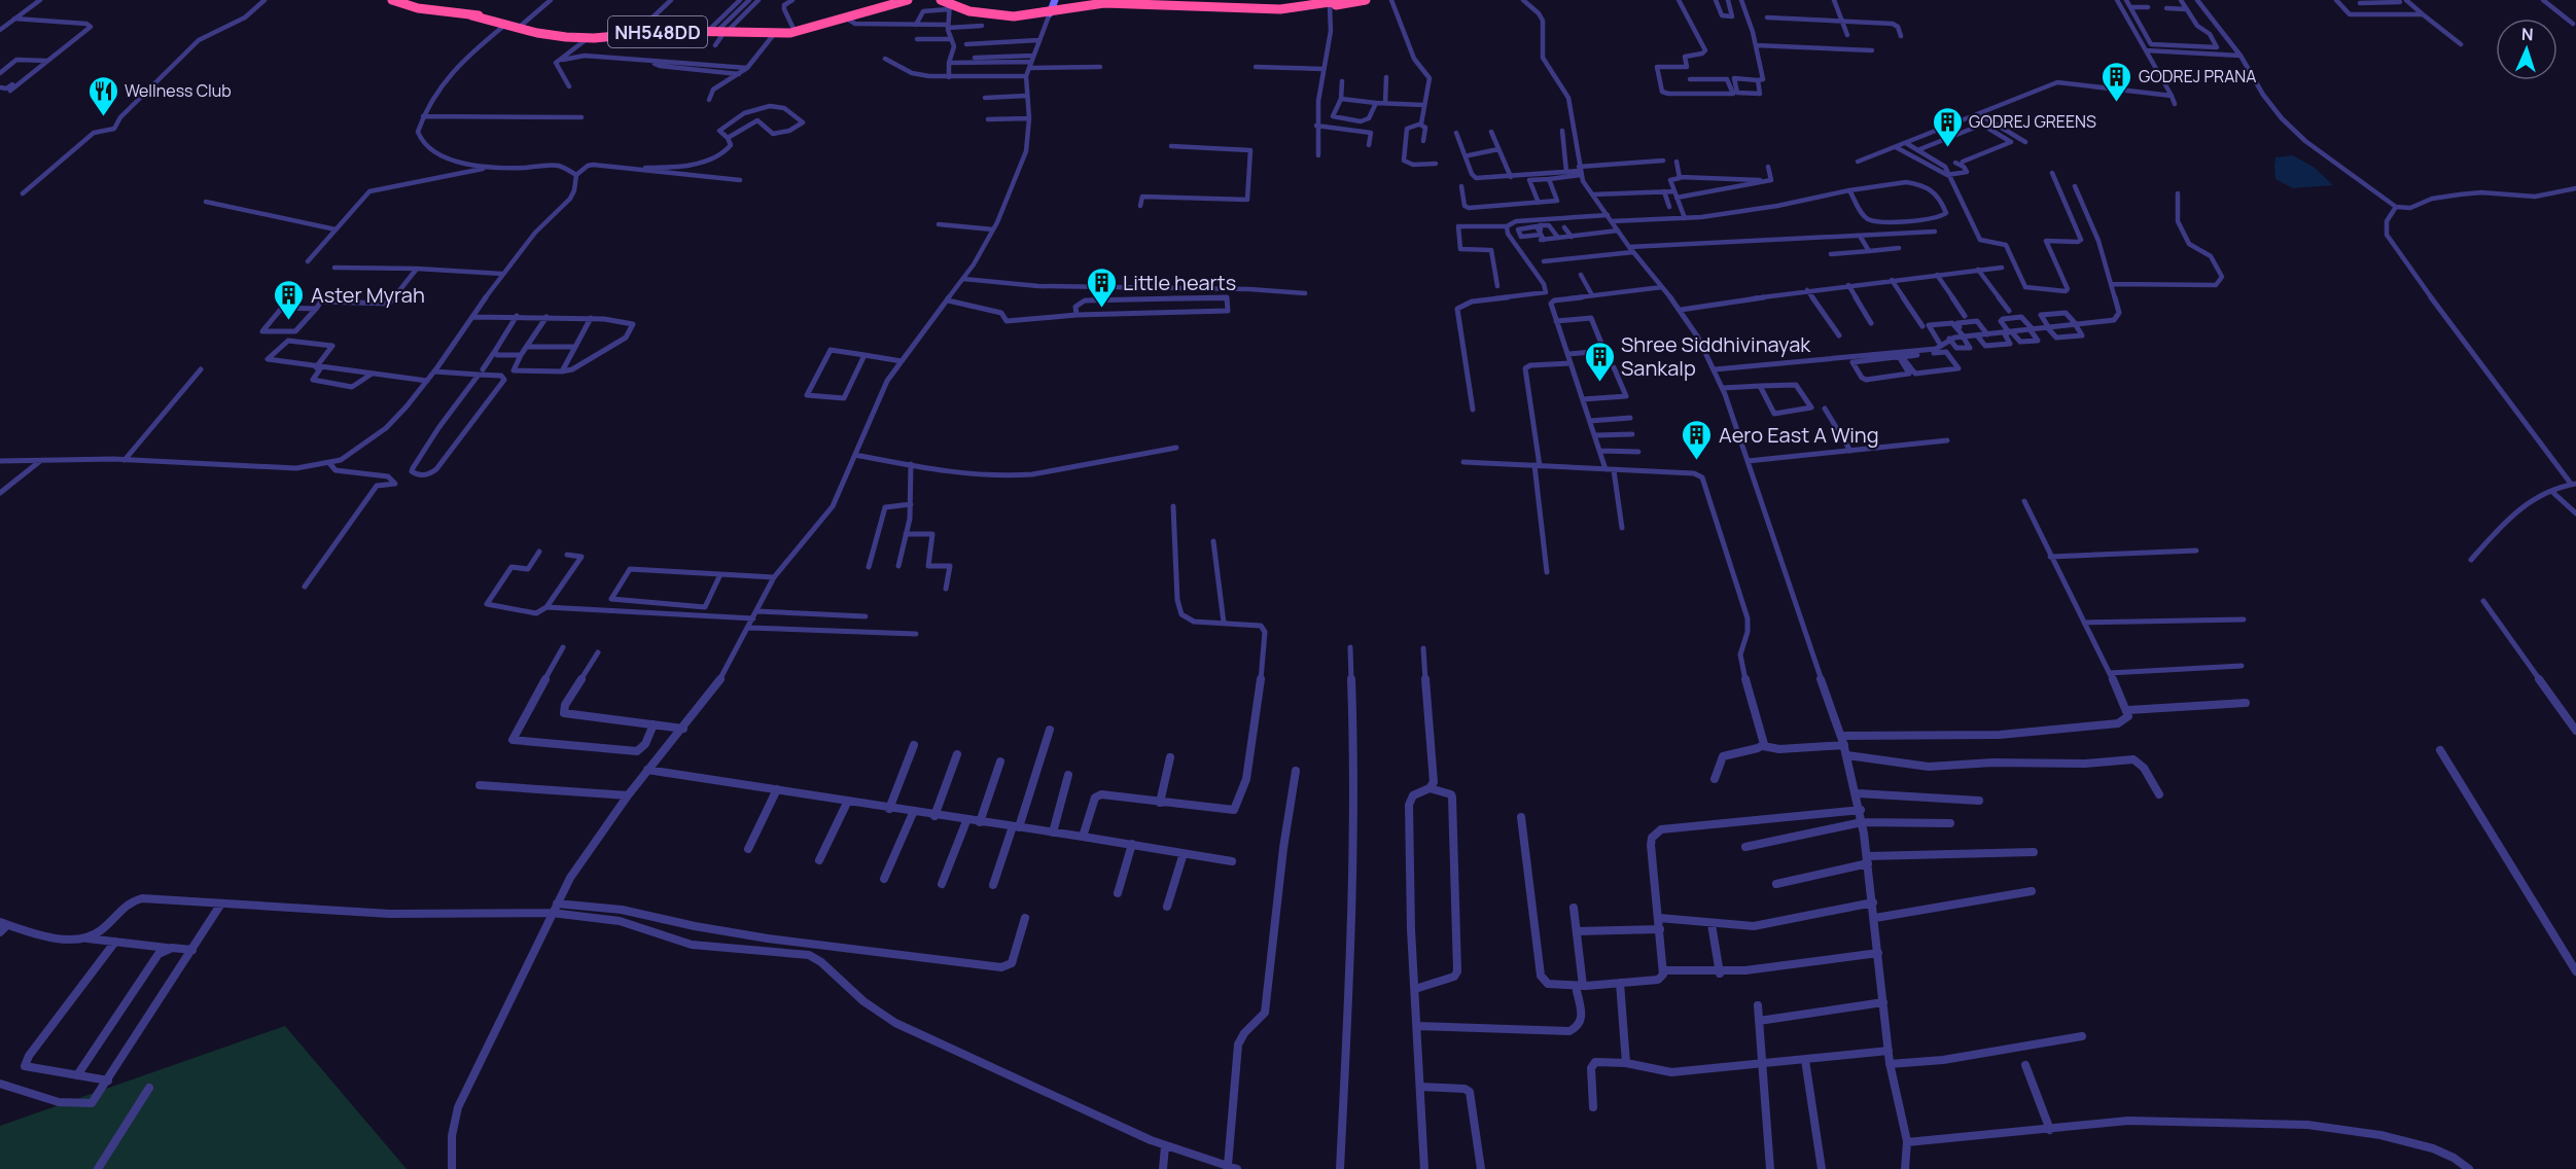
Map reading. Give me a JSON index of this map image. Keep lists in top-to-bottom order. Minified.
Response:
{"streets":{"highway":["NH548DD"]},"places":{"building":["GODREJ PRANA","GODREJ GREENS","Little hearts","Aster Myrah","Shree Siddhivinayak Sankalp","Aero East A Wing"],"restaurant":["Wellness Club"]},"north":"top"}
